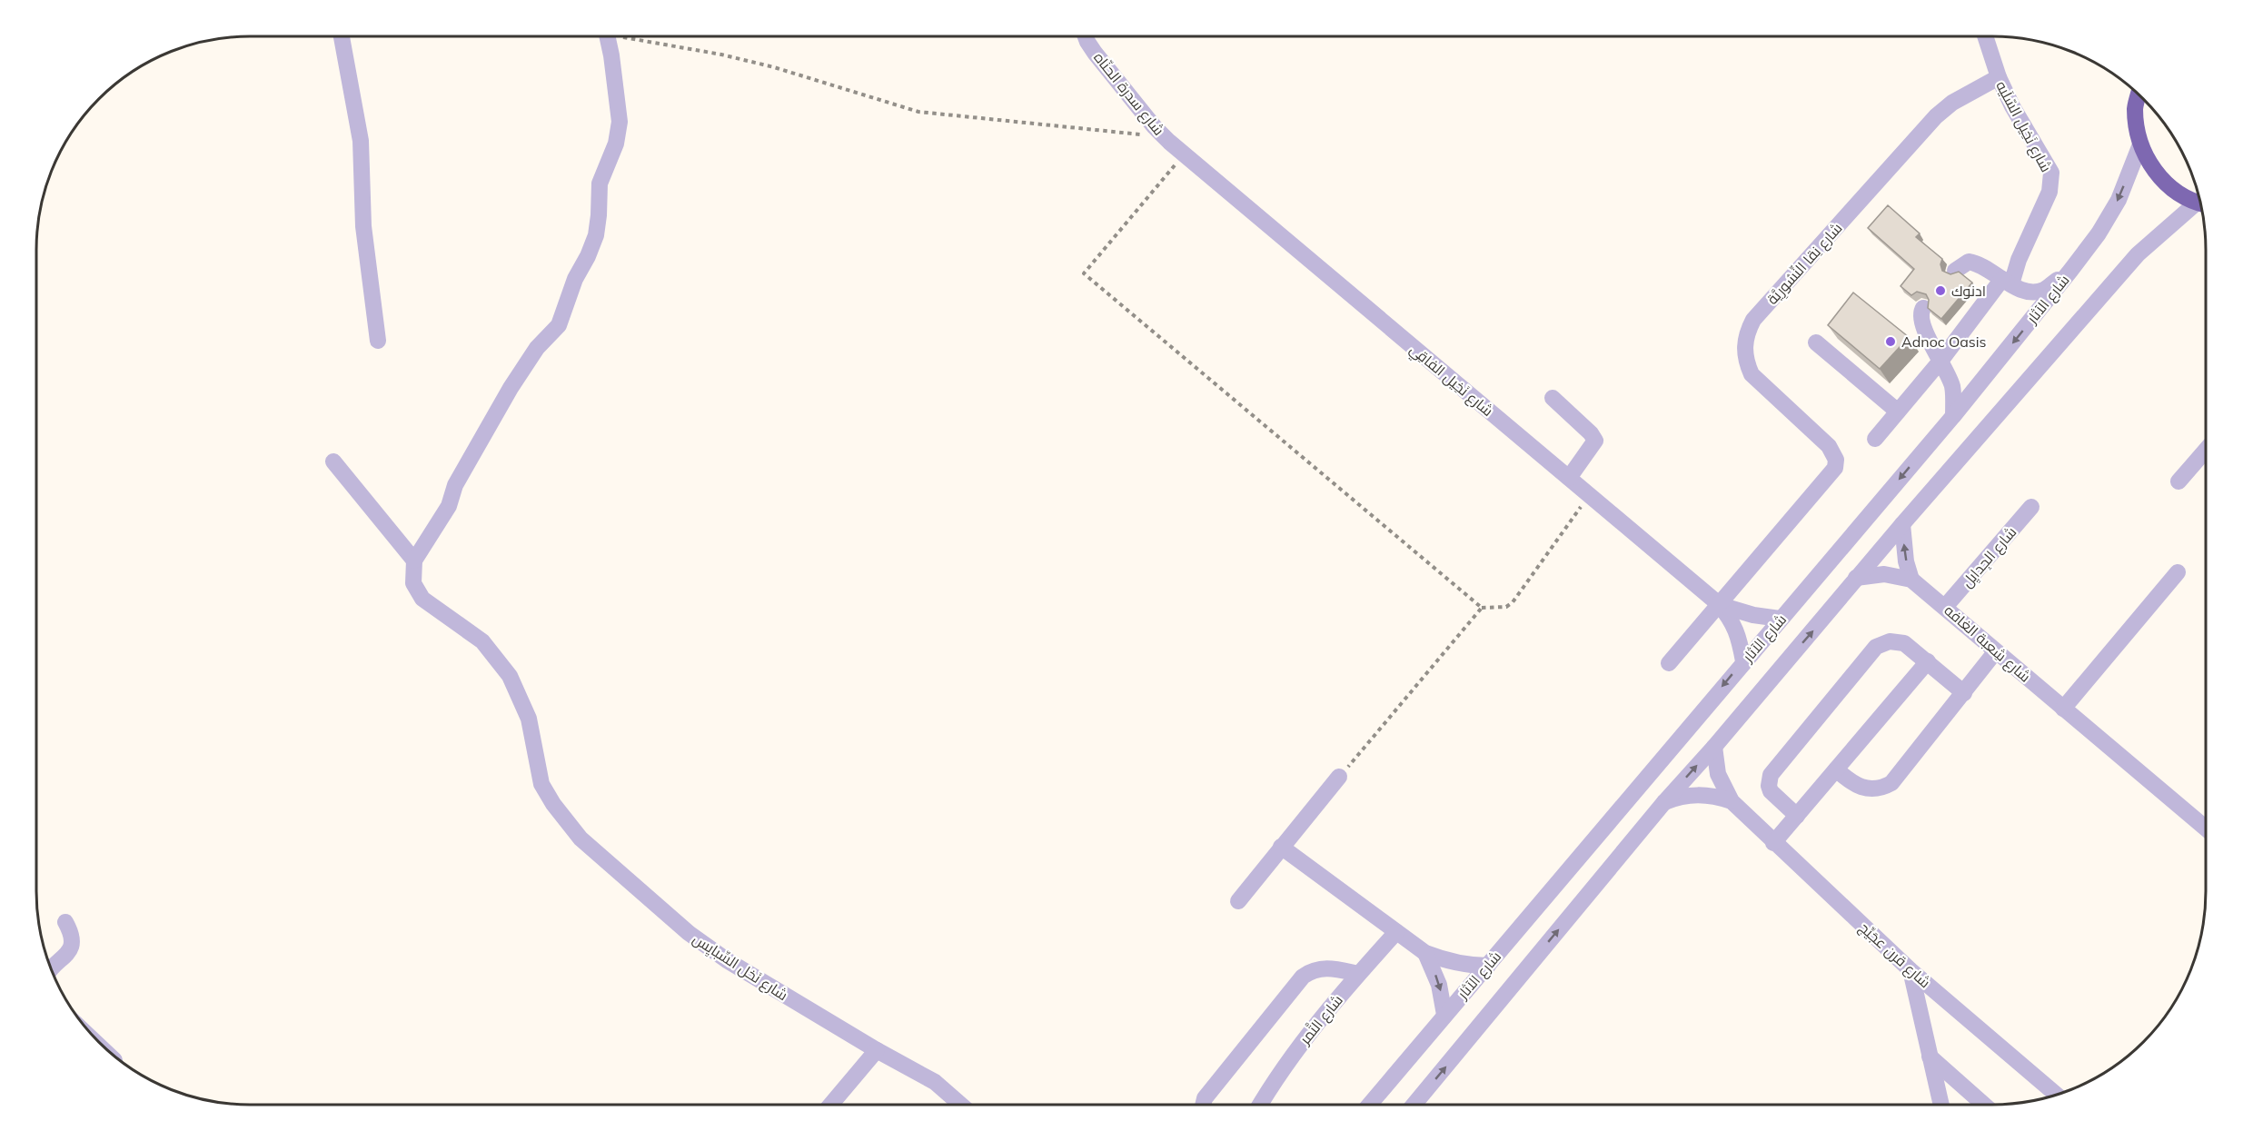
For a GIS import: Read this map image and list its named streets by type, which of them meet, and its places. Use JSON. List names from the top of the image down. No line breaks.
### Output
{"streets":{"street":["شارع سدرة الحنّاه","شارع نَخِيل السّلَيه","شارع نِقا النِّسُورِيَّة","شارع الآثار","شارع نَخِيل الفاقِي","شارع الجِدايِل","شارع شِعبة الغافه","شارع قرن عجَيِّج","شارع نَخل السِّبايِس","شارع التَّمر"]},"crossings":[["شارع سدرة الحنّاه","شارع نَخِيل الفاقِي"],["شارع نَخِيل السّلَيه","شارع نِقا النِّسُورِيَّة"],["شارع نِقا النِّسُورِيَّة","شارع نَخِيل الفاقِي"],["شارع الآثار","شارع نَخِيل الفاقِي"],["شارع الجِدايِل","شارع شِعبة الغافه"]],"places":["ادنوك","Adnoc Oasis"]}
